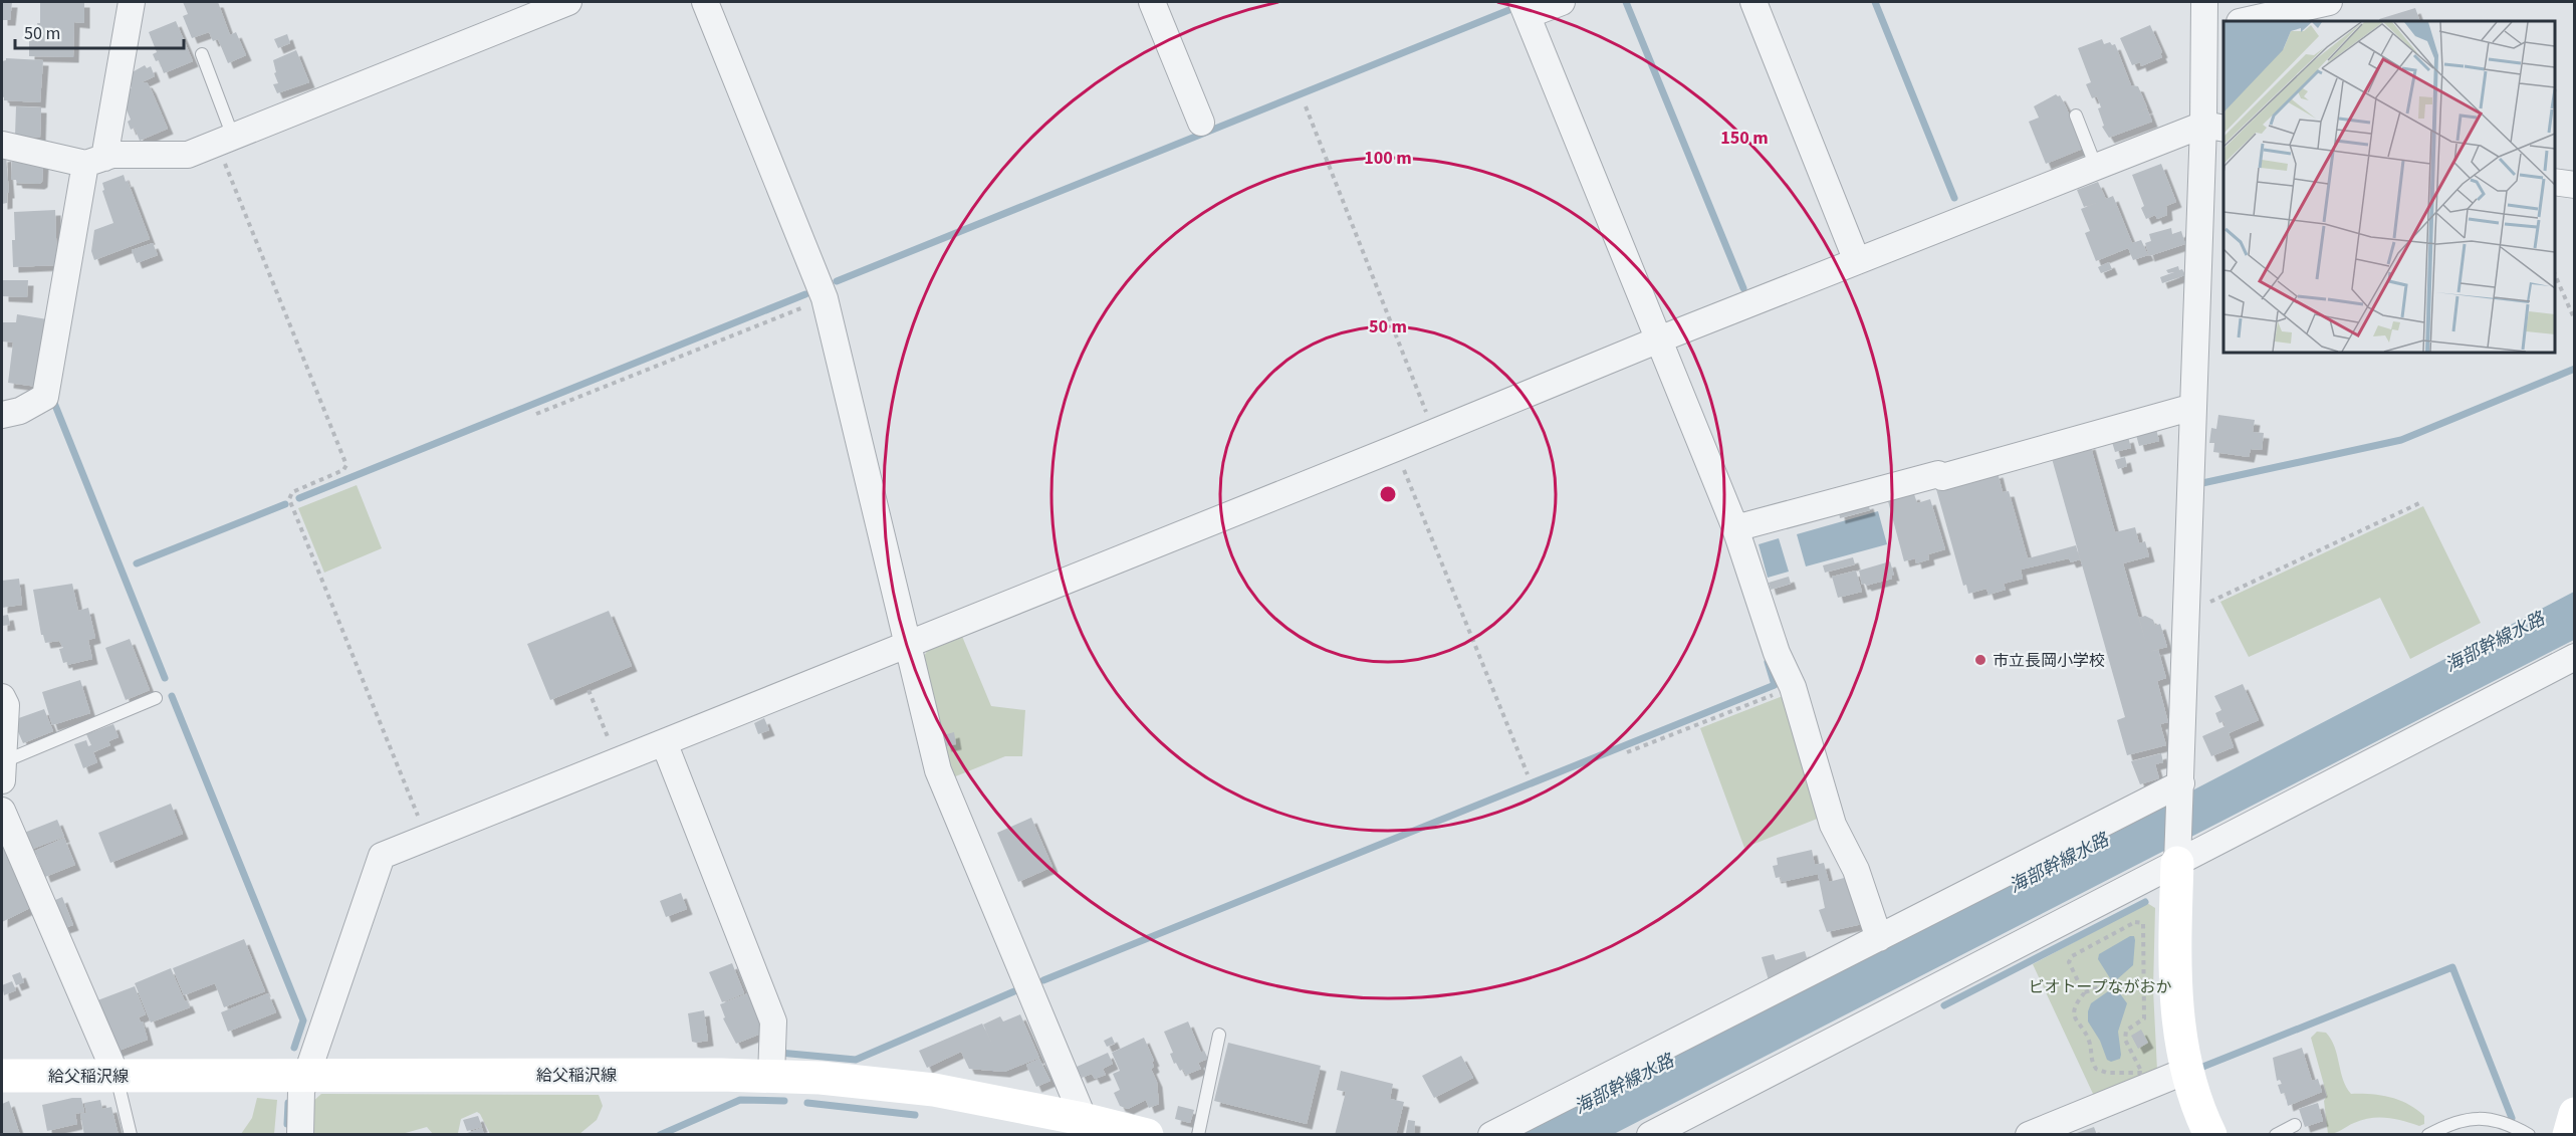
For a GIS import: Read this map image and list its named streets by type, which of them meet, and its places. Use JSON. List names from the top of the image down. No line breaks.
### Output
{"streets":{"main road":["給父稲沢線"]},"water":["海部幹線水路"],"parks":["ビオトープながおか"],"places":["市立長岡小学校"],"scale_bar":"50 m","rings":["150 m","100 m","50 m"]}
